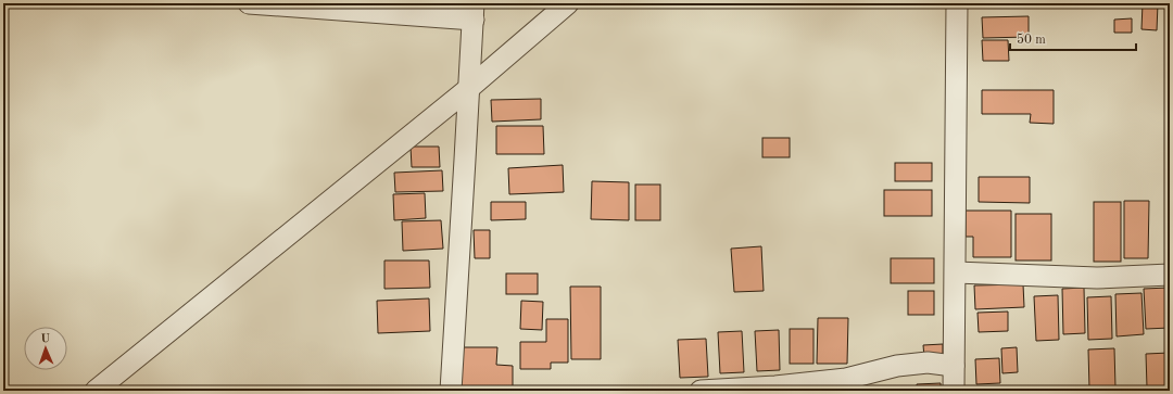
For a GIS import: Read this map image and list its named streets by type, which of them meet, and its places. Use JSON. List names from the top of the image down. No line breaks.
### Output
{"scale_bar":"50 m","north":"top"}
